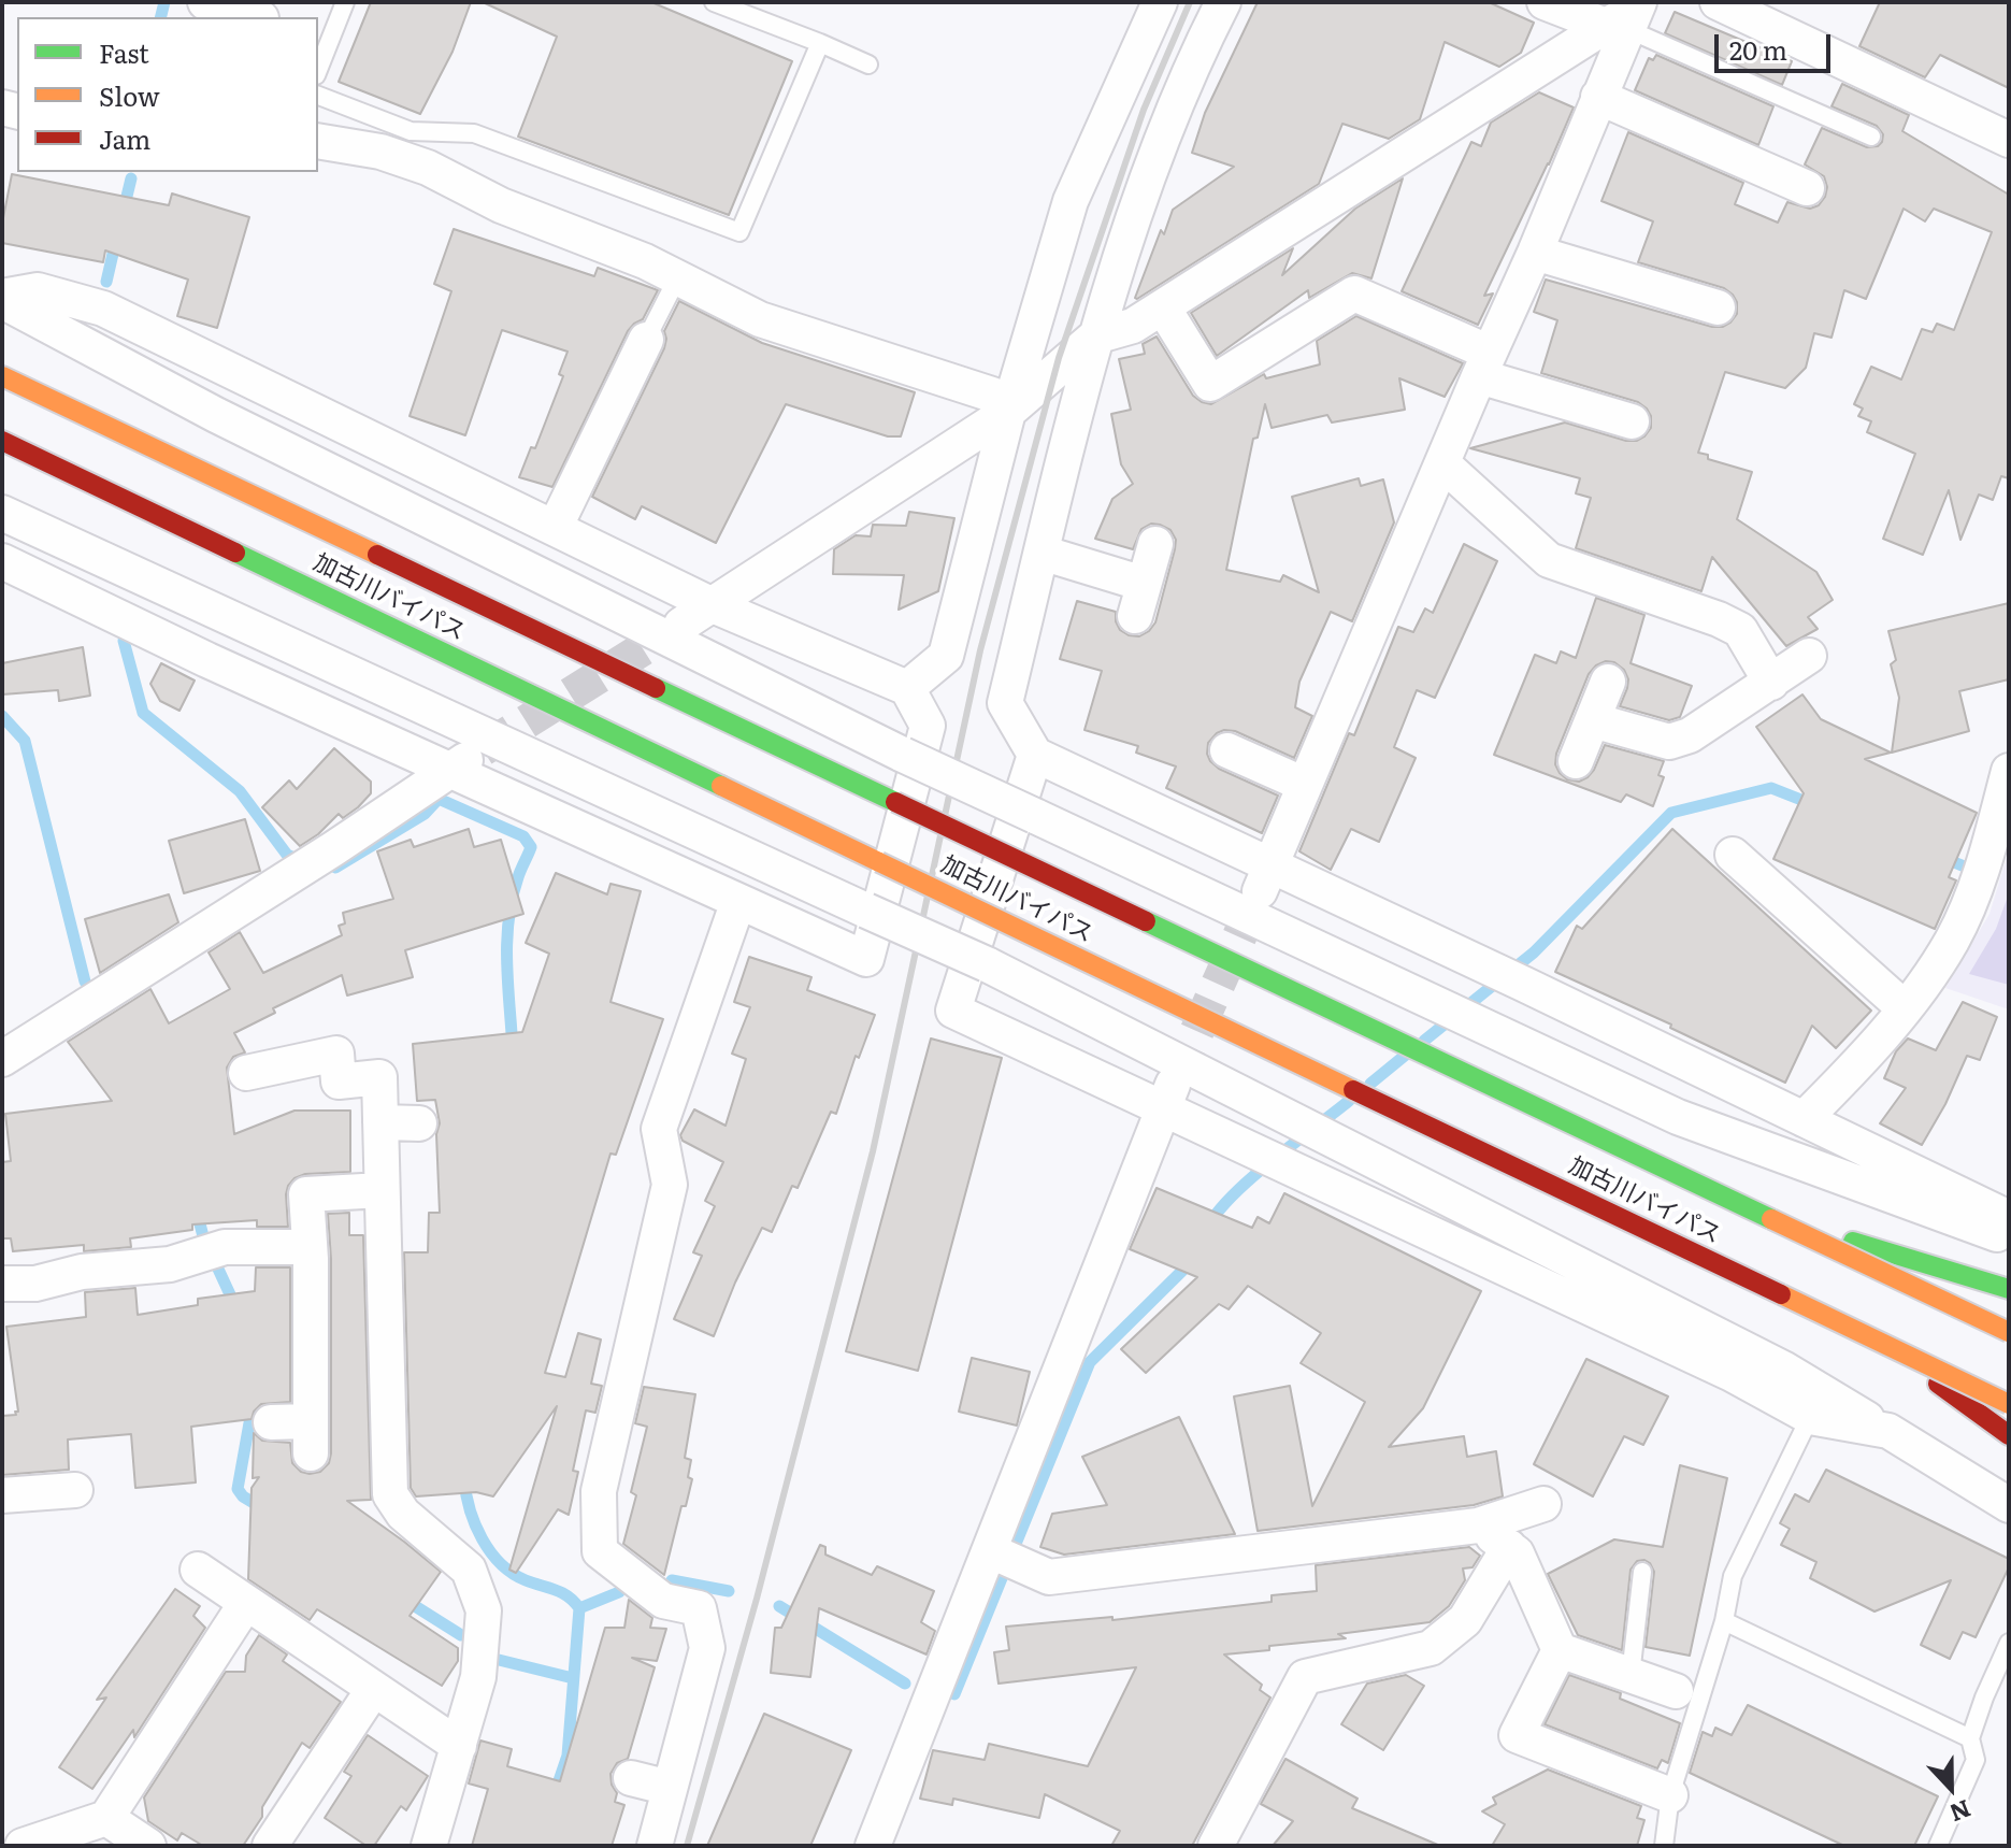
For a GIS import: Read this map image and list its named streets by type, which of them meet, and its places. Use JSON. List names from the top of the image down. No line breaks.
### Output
{"streets":{"highway":["加古川バイパス"]},"legend":["Fast","Slow","Jam"],"scale_bar":"20 m","north":"bottom"}
